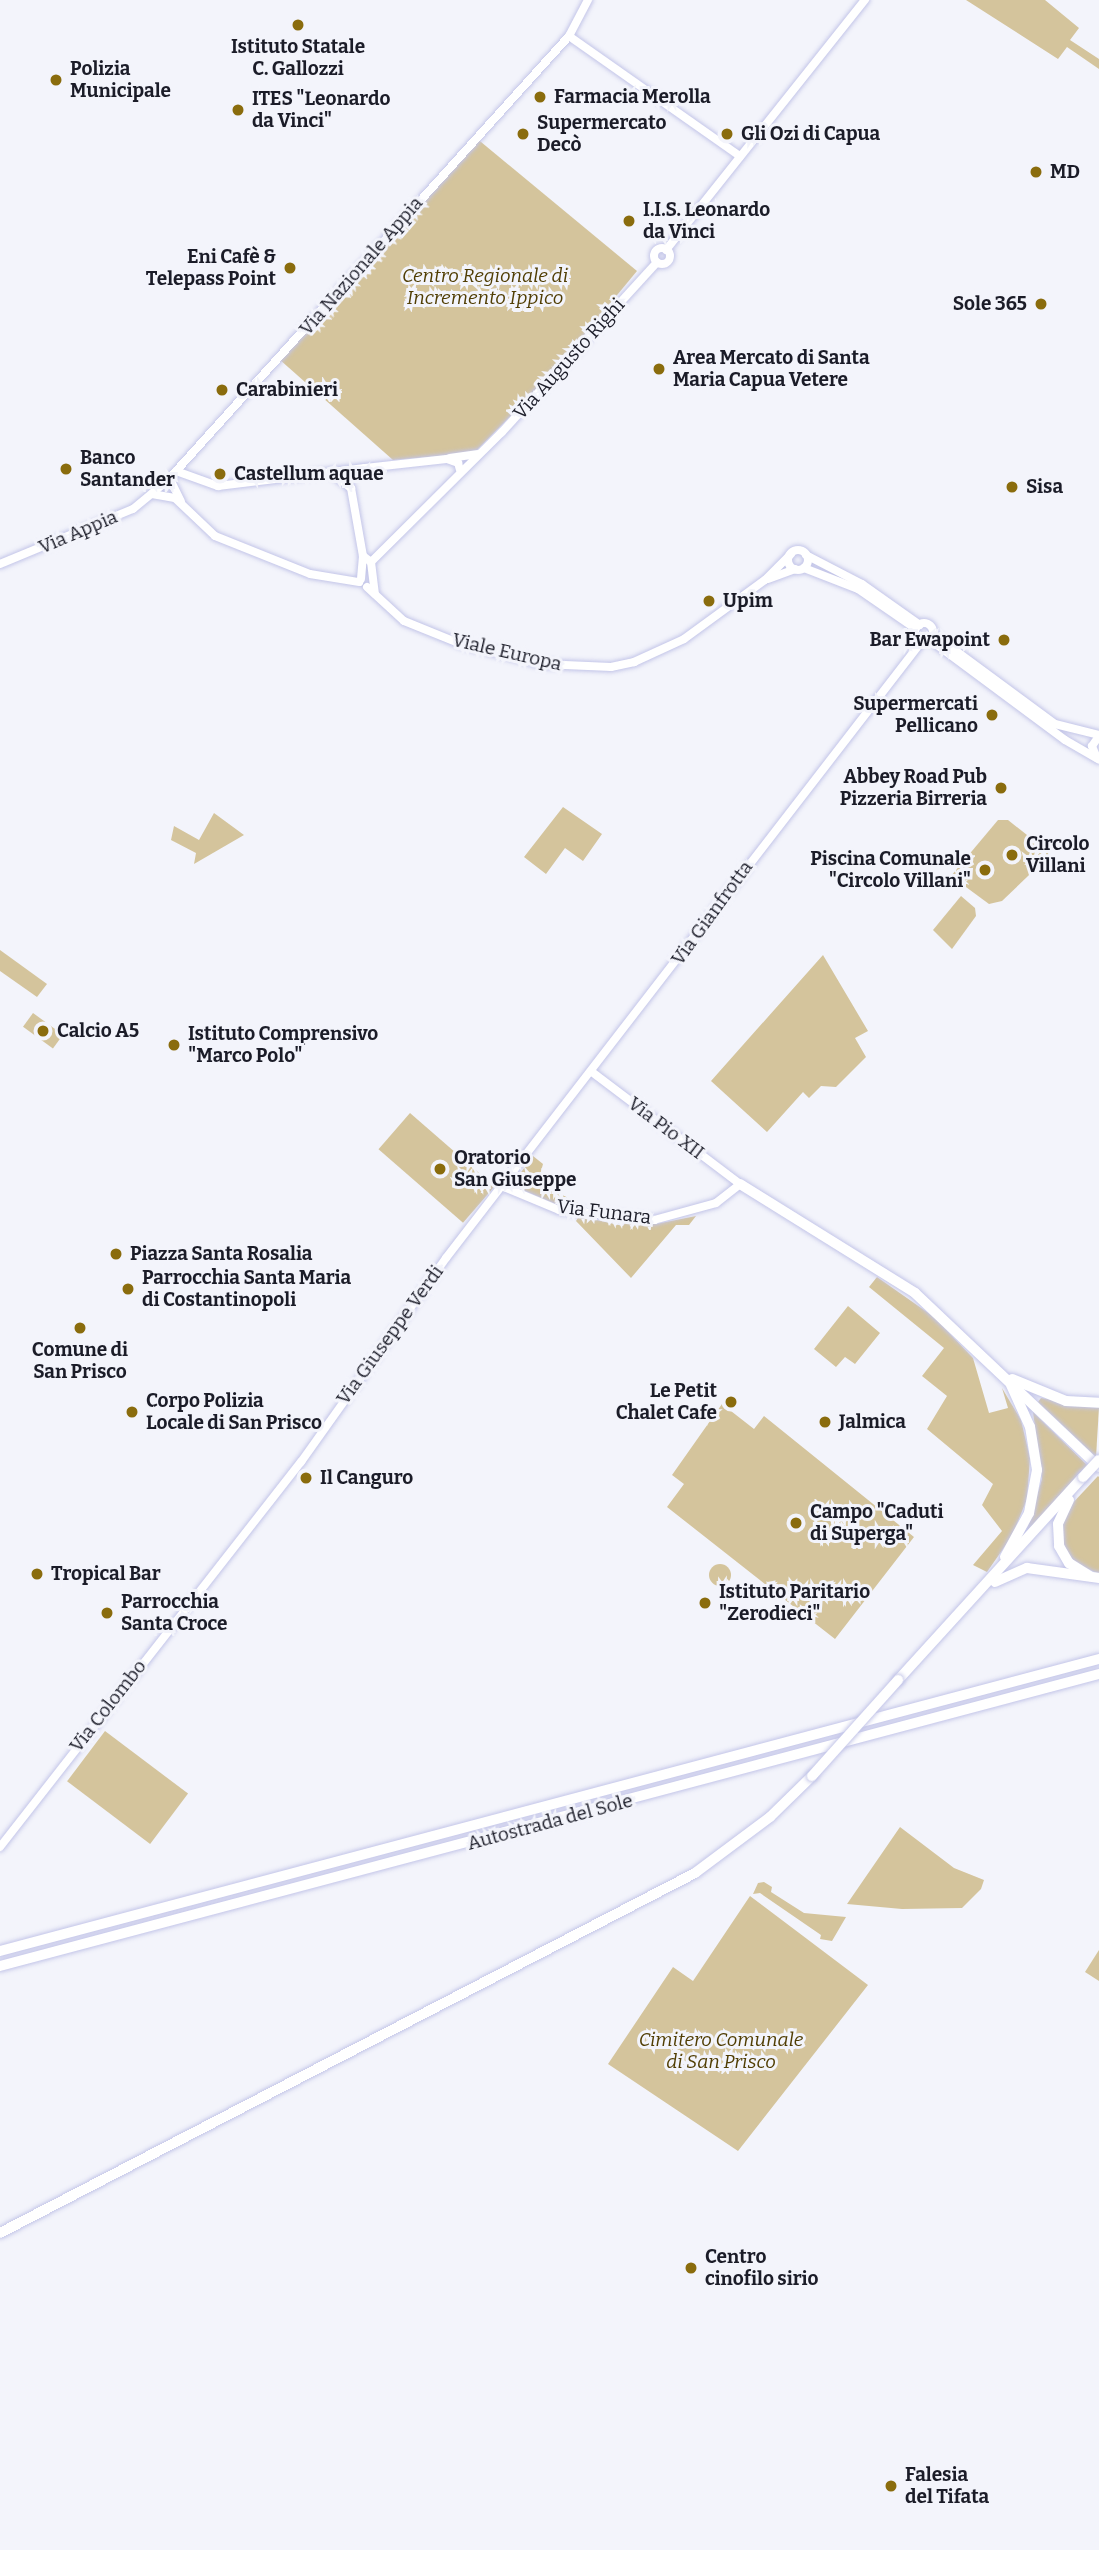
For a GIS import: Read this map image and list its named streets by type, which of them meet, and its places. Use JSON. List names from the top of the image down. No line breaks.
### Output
{"streets":{"highway":["Autostrada del Sole"],"street":["Via Nazionale Appia","Via Augusto Righi","Via Appia","Viale Europa","Via Gianfrotta","Via Pio XII","Via Funara","Via Giuseppe Verdi","Via Colombo"]},"crossings":[["Via Nazionale Appia","Via Appia"],["Via Gianfrotta","Via Pio XII"],["Via Gianfrotta","Via Funara"],["Via Gianfrotta","Via Giuseppe Verdi"],["Via Pio XII","Via Funara"],["Via Funara","Via Giuseppe Verdi"],["Via Giuseppe Verdi","Via Colombo"]],"parks":["Centro Regionale di Incremento Ippico","Cimitero Comunale di San Prisco"],"places":["Istituto Statale C. Gallozzi","Polizia Municipale","Farmacia Merolla","ITES \"Leonardo da Vinci\"","Supermercato Decò","Gli Ozi di Capua","MD","I.I.S. Leonardo da Vinci","Eni Cafè & Telepass Point","Sole 365","Area Mercato di Santa Maria Capua Vetere","Carabinieri","Banco Santander","Castellum aquae","Sisa","Upim","Bar Ewapoint","Supermercati Pellicano","Abbey Road Pub Pizzeria Birreria","Circolo Villani","Piscina Comunale \"Circolo Villani\"","Calcio A5","Istituto Comprensivo \"Marco Polo\"","Oratorio San Giuseppe","Piazza Santa Rosalia","Parrocchia Santa Maria di Costantinopoli","Comune di San Prisco","Le Petit Chalet Cafe","Corpo Polizia Locale di San Prisco","Jalmica","Il Canguro","Campo \"Caduti di Superga\"","Tropical Bar","Istituto Paritario \"Zerodieci\"","Parrocchia Santa Croce","Centro cinofilo sirio","Falesia del Tifata"]}
